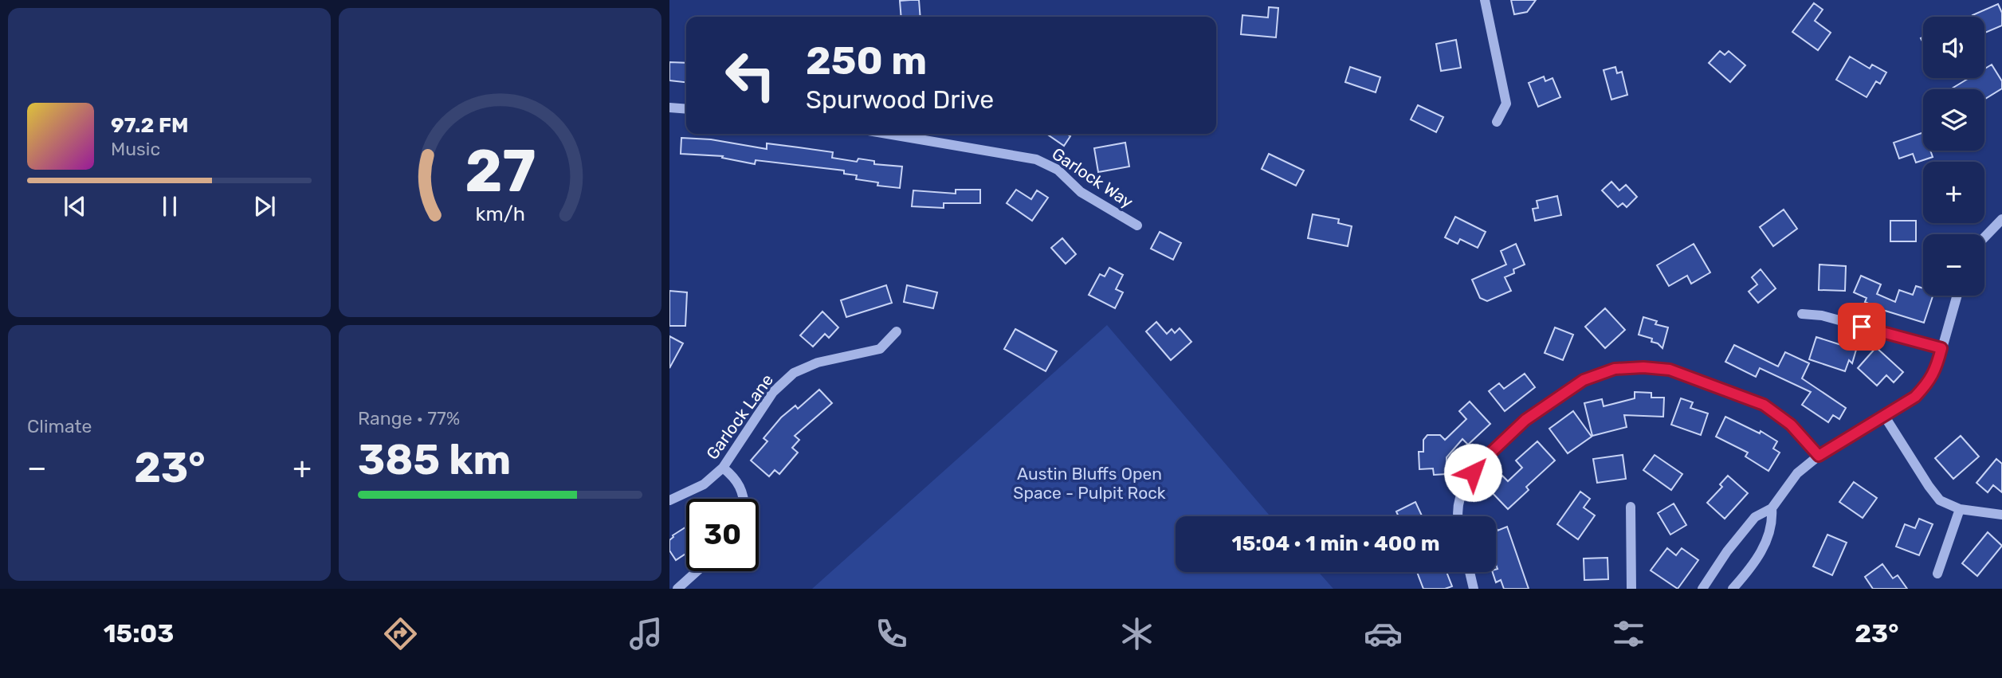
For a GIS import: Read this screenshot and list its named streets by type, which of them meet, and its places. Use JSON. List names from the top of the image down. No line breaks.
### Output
{"streets":{"street":["Garlock Way","Garlock Lane"]},"parks":["Austin Bluffs Open Space - Pulpit Rock"],"page":{"map_buttons":["+","−"],"turn":["250 m","Spurwood Drive"],"song":["97.2 FM","Music"],"tile":["Climate",["Range · 77%","385 km"]],"heat":["−","23°","+"],"limit":"30","trip":"15:04 · 1 min · 400 m","tabs":["15:03","23°"],"gauge":["27","km/h"]}}
